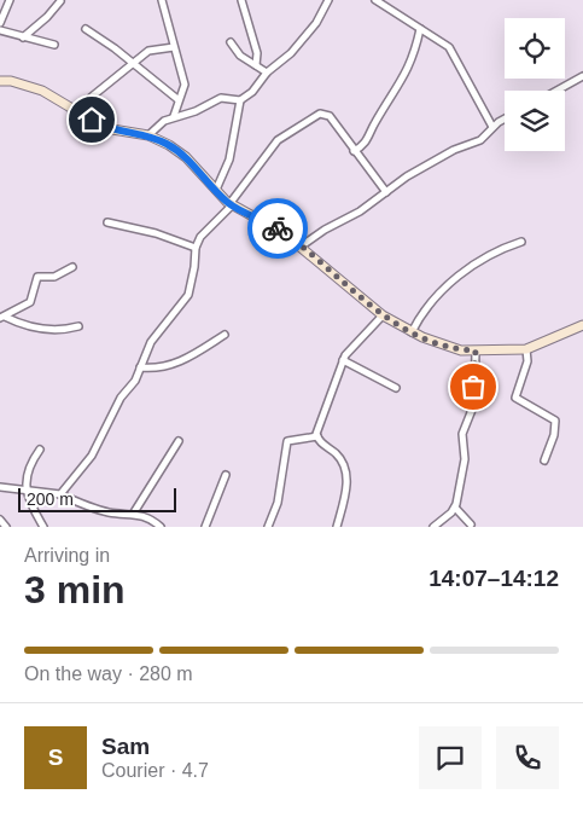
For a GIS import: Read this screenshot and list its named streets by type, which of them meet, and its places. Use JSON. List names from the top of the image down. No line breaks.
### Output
{"scale_bar":"200 m","page":{"scale":"200 m","heading":["3 min","Arriving in","14:07–14:12"],"panel":["Sam","Courier · 4.7"],"bar":"On the way · 280 m","round":"S"}}
